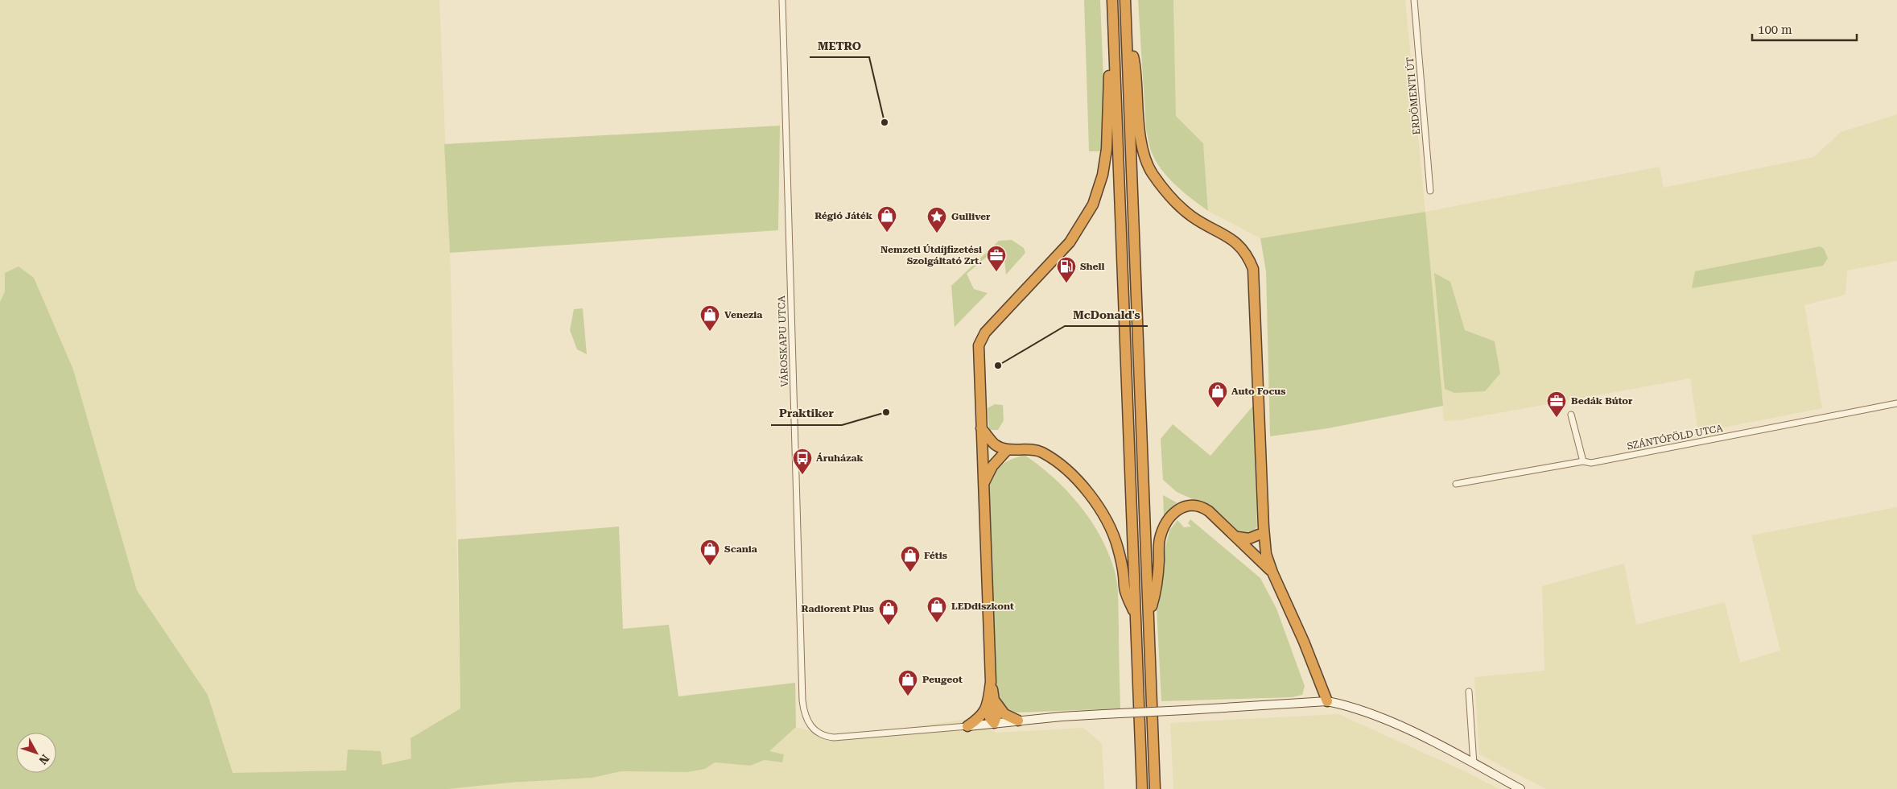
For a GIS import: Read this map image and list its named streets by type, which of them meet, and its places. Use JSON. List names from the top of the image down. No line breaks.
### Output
{"streets":{"street":["ERDŐMENTI ÚT","VÁROSKAPU UTCA","SZÁNTÓFÖLD UTCA"]},"places":{"other":["METRO","McDonald's","Praktiker"],"shop":["Régió Játék","Venezia","Auto Focus","Scania","Fétis","LEDdiszkont","Radiorent Plus","Peugeot"],"place":["Gulliver"],"office":["Nemzeti Útdíjfizetési Szolgáltató Zrt.","Bedák Bútor"],"fuel station":["Shell"],"bus stop":["Áruházak"]},"scale_bar":"100 m","north":"bottom right"}
